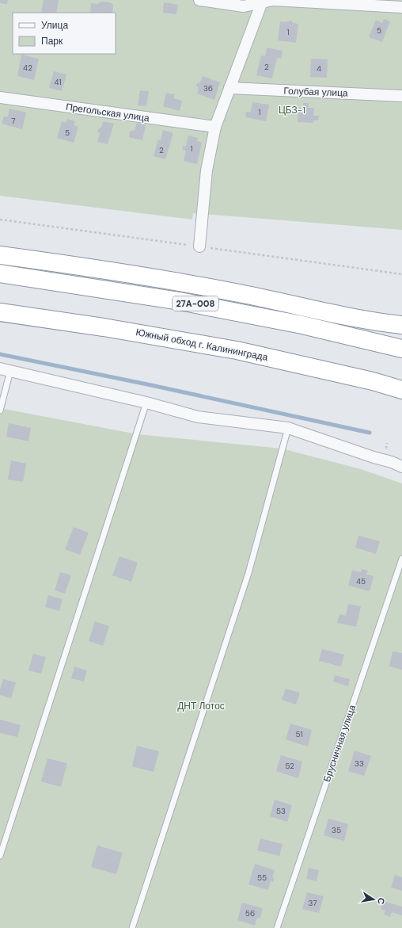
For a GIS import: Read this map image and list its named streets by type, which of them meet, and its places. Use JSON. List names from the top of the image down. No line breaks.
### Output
{"streets":{"highway":["27А-008","Южный обход г. Калининграда"],"street":["Голубая улица","Прегольская улица"],"lane":["Брусничная улица"]},"parks":["ЦБЗ-1","ДНТ Лотос"],"house_numbers":["5","1","2","42","4","41","36","1","7","5","1","2","45","51","33","52","53","35","55","37","56"],"legend":["Улица","Парк"],"north":"right"}
